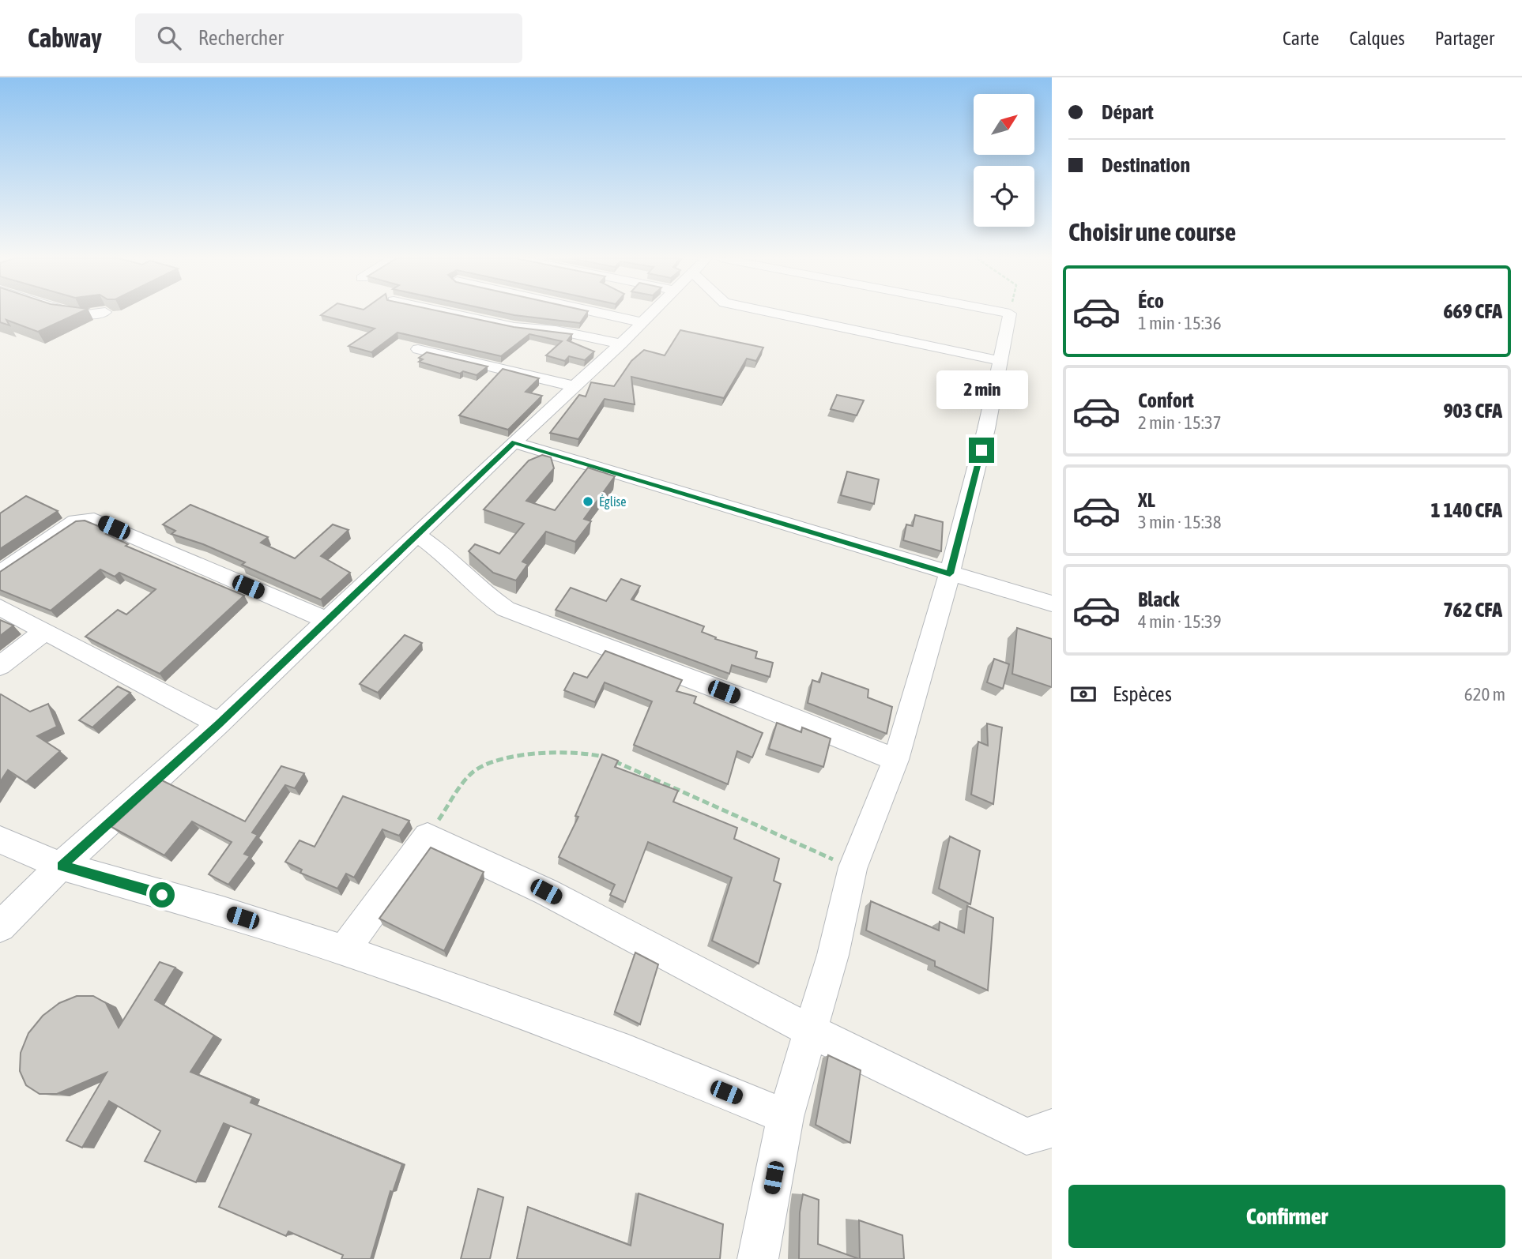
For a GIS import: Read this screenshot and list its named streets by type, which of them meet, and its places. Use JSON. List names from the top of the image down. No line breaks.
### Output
{"places":["Église"],"north":"top right","page":{"header":"Cabway","search":"Rechercher","nav":["Carte","Calques","Partager"],"banner":["Départ","Destination"],"heading":"Choisir une course","list":[{"name":"Éco","note":"1 min · 15:36","value":"669 CFA"},{"name":"Confort","note":"2 min · 15:37","value":"903 CFA"},{"name":"XL","note":"3 min · 15:38","value":"1 140 CFA"},{"name":"Black","note":"4 min · 15:39","value":"762 CFA"}],"bubble":"2 min","pay":["Espèces","620 m"],"buttons":"Confirmer"}}
